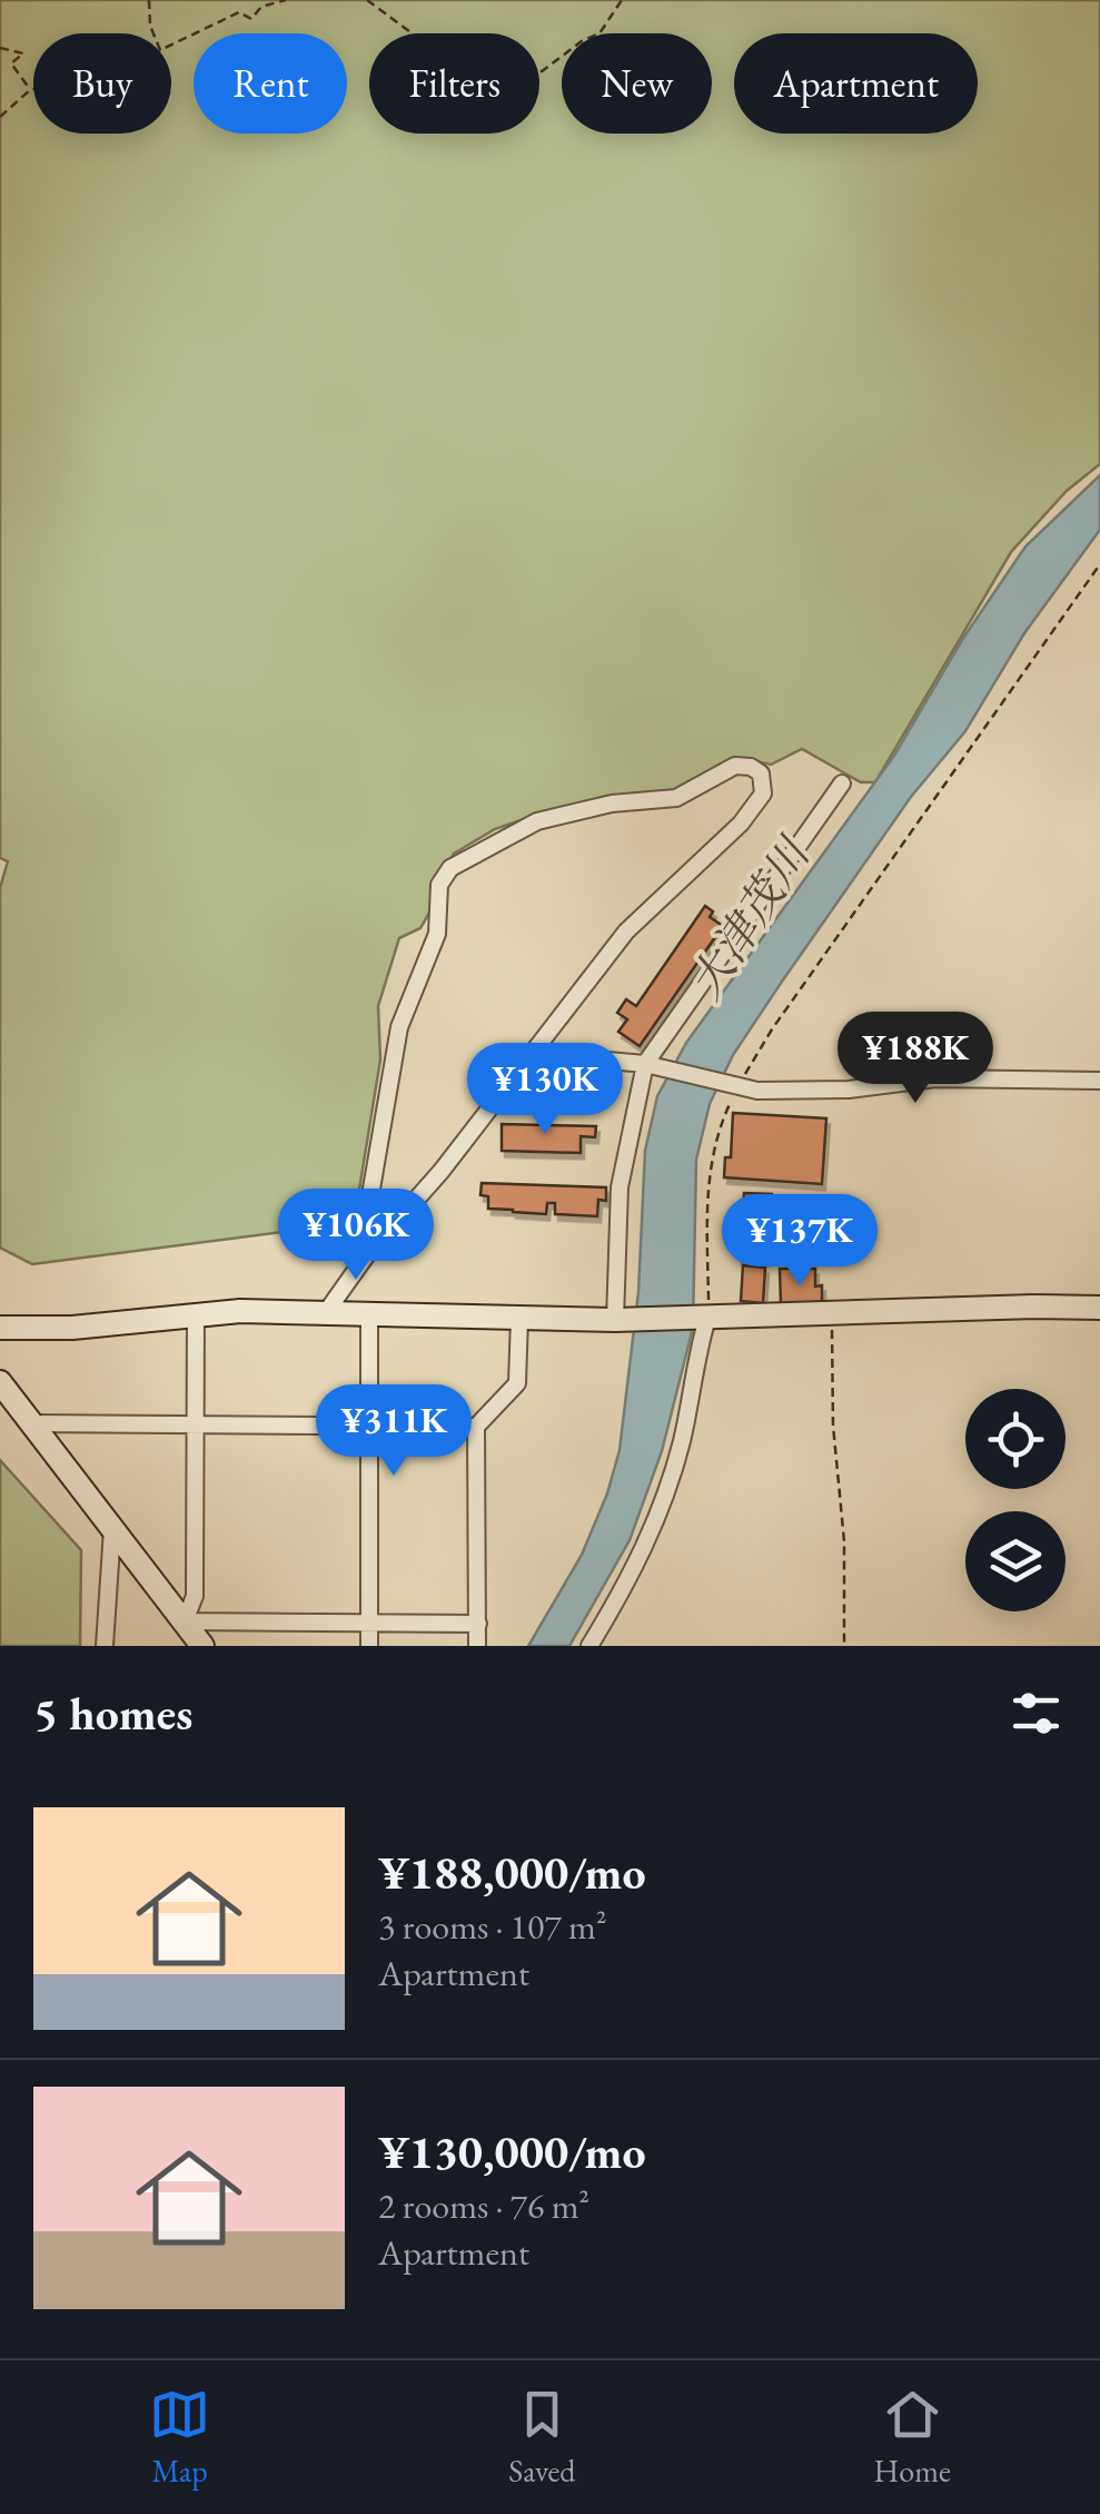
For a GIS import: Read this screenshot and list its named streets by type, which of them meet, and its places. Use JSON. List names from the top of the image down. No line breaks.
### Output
{"water":["大津茂川"],"page":{"chip":["Buy","Rent","Filters","New","Apartment"],"price":["¥188K","¥130K","¥106K","¥137K","¥311K"],"heading":"5 homes","list":[{"name":"¥188,000/mo","note":"3 rooms · 107 m² · Apartment"},{"name":"¥130,000/mo","note":"2 rooms · 76 m² · Apartment"}],"tabs":["Map","Saved","Home"]}}
